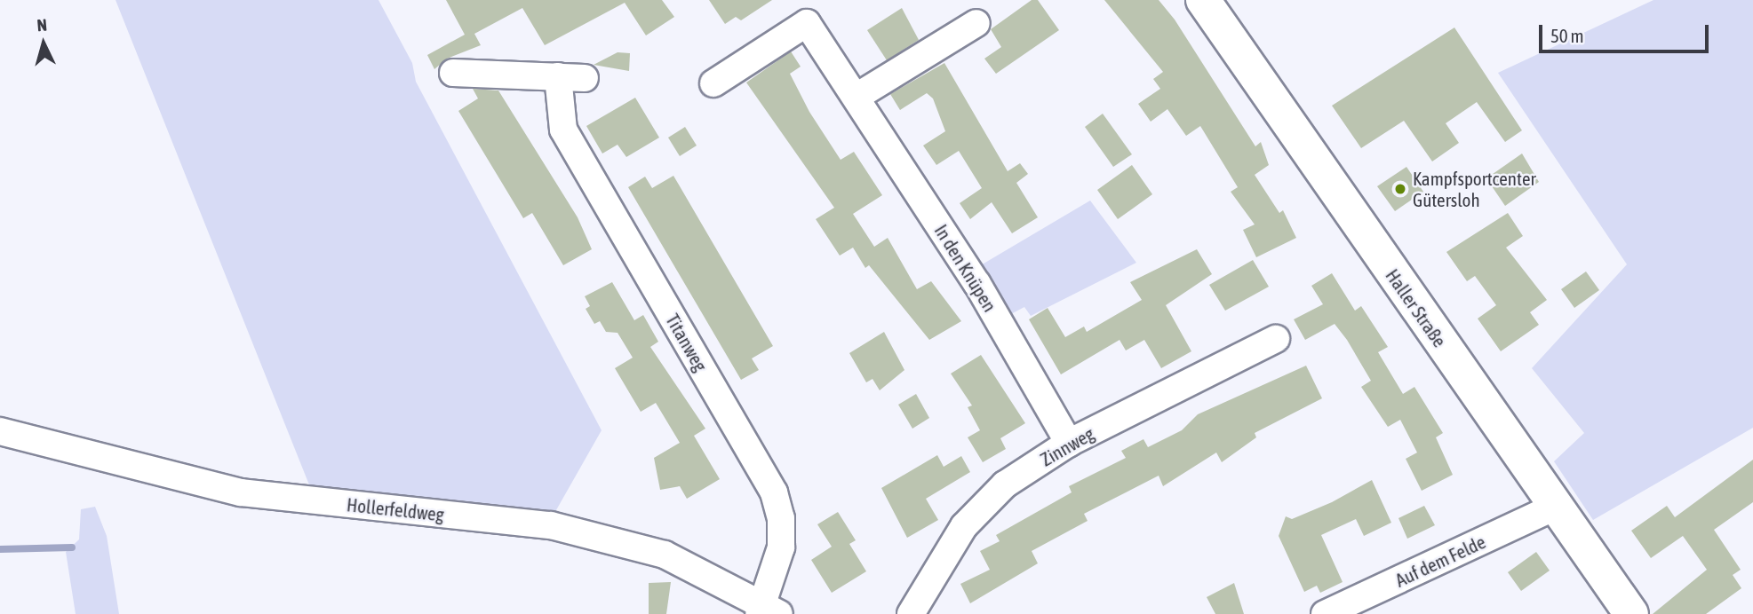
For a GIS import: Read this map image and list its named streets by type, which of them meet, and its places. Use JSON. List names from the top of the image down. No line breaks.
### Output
{"streets":{"street":["In den Knüpen","Haller Straße","Titanweg","Zinnweg","Hollerfeldweg","Auf dem Felde"]},"crossings":[["In den Knüpen","Zinnweg"],["Haller Straße","Auf dem Felde"],["Titanweg","Hollerfeldweg"]],"places":["Kampfsportcenter Gütersloh"],"scale_bar":"50 m","north":"top"}
